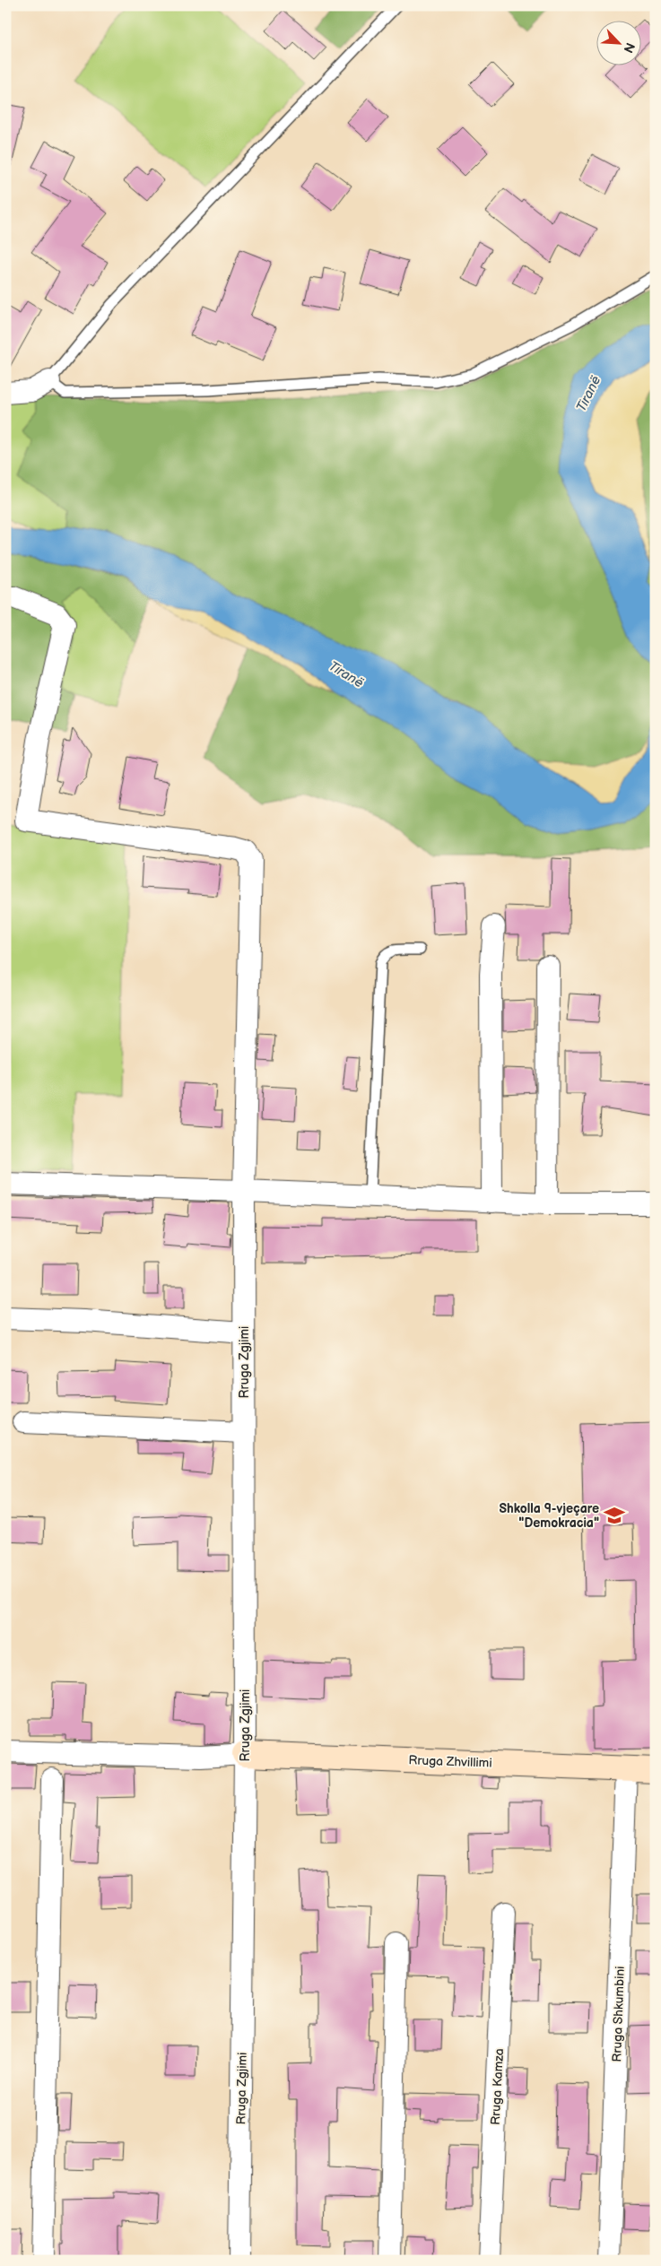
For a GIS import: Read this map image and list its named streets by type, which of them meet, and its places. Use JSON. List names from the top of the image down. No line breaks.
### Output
{"streets":{"street":["Rruga Zgjimi","Rruga Zhvillimi","Rruga Shkumbini","Rruga Kamza"]},"crossings":[["Rruga Zgjimi","Rruga Zhvillimi"],["Rruga Zhvillimi","Rruga Shkumbini"]],"water":["Tiranë"],"places":{"school or university":["Shkolla 9-vjeçare \"Demokracia\""]},"north":"bottom right"}
